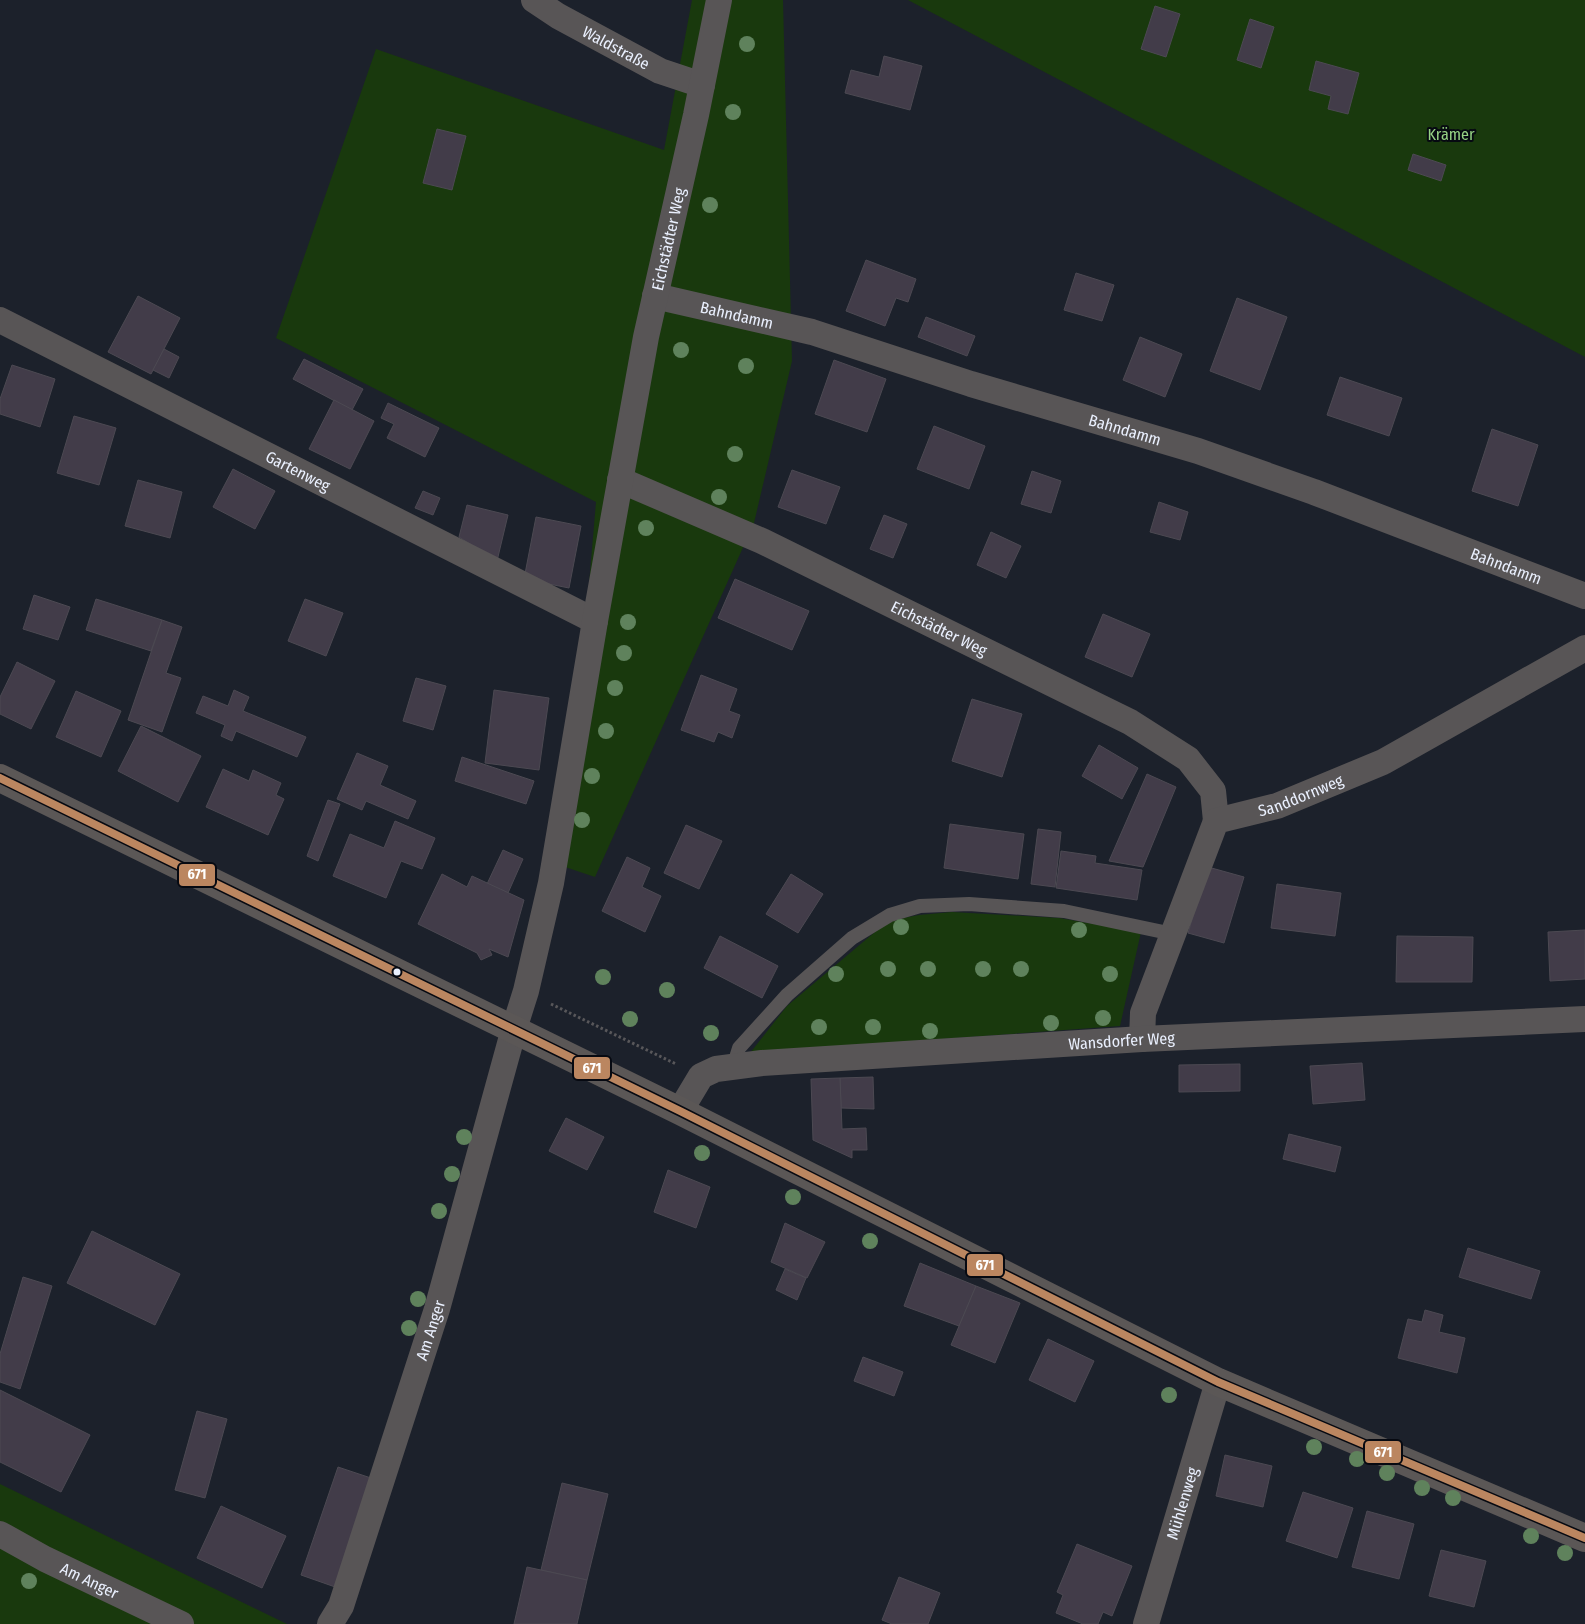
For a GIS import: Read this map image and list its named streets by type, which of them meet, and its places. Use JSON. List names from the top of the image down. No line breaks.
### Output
{"streets":{"street":["Waldstraße","Eichstädter Weg","Bahndamm","Gartenweg","Sanddornweg","Wansdorfer Weg","Am Anger","Mühlenweg"]},"crossings":[["Waldstraße","Eichstädter Weg"],["Eichstädter Weg","Bahndamm"],["Eichstädter Weg","Gartenweg"],["Eichstädter Weg","Sanddornweg"],["Eichstädter Weg","Am Anger"]],"parks":["Krämer"],"lines":["transit line 671"]}
